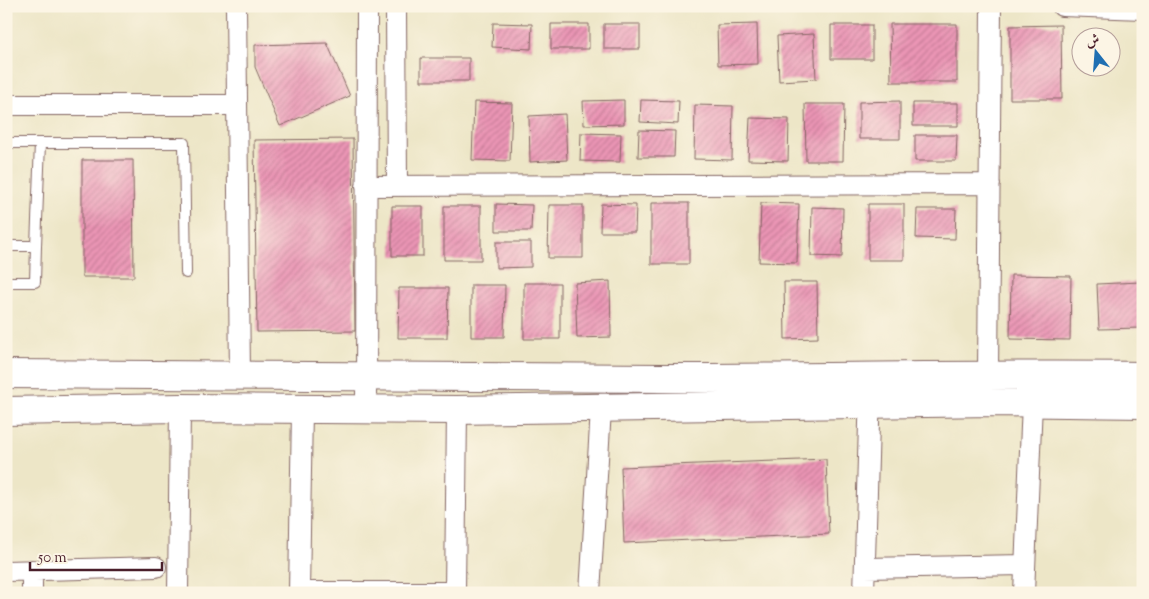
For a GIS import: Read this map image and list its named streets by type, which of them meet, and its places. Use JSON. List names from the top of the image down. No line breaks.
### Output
{"scale_bar":"50 m","north":"top"}
